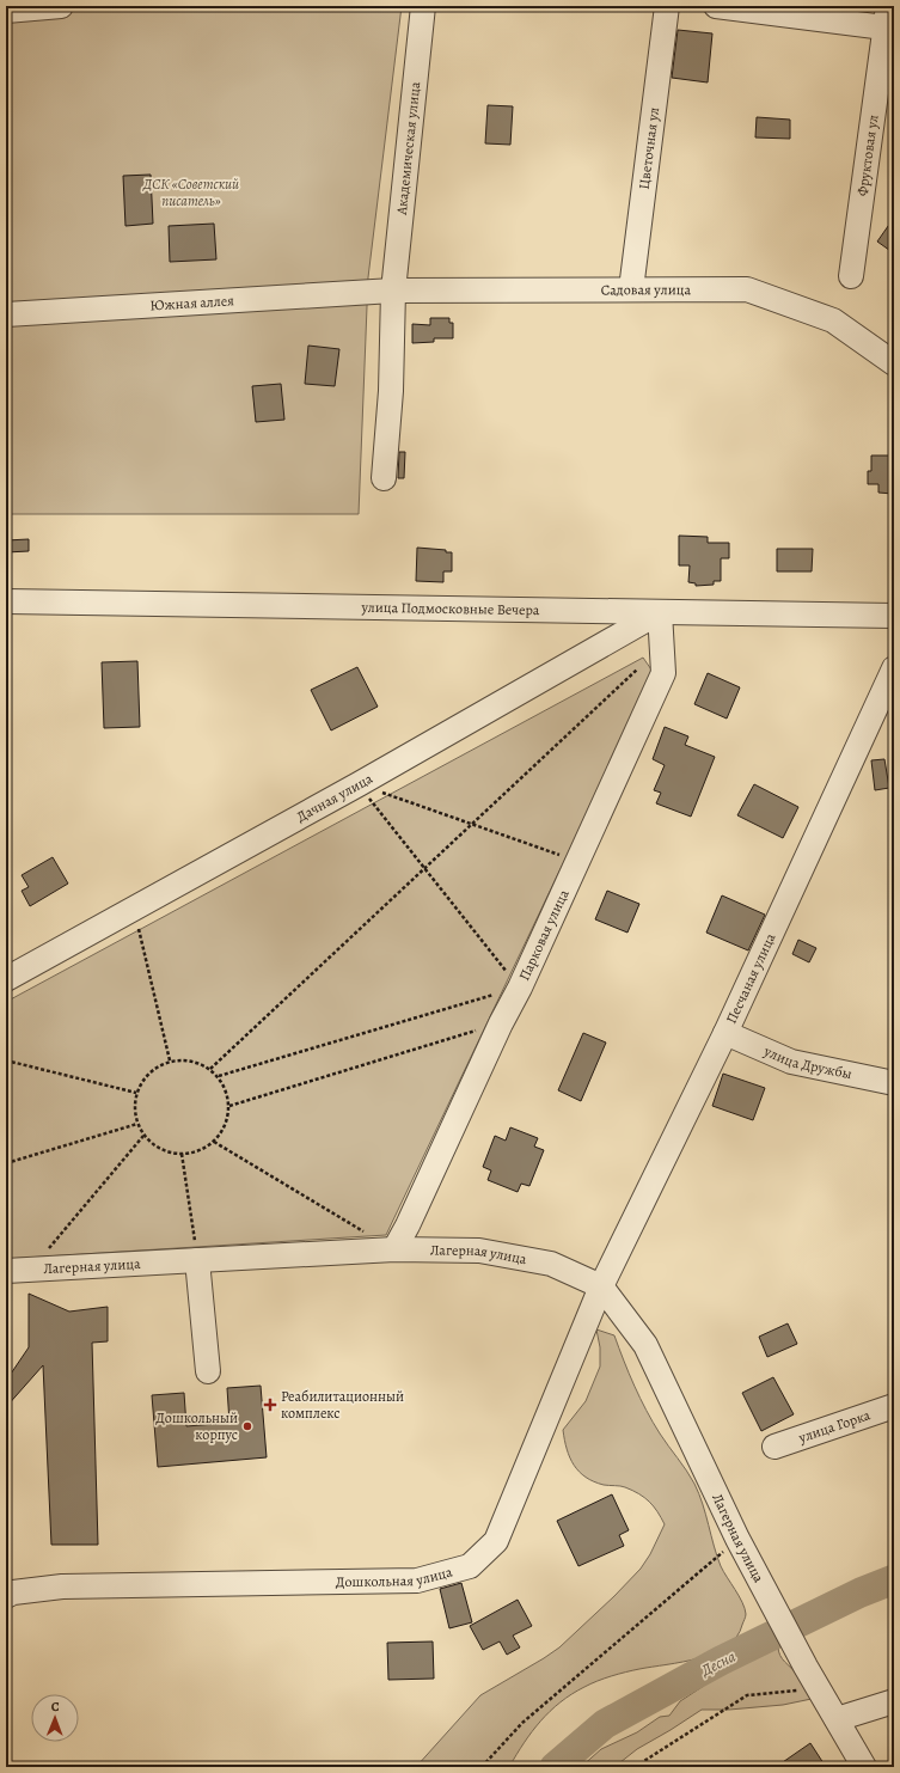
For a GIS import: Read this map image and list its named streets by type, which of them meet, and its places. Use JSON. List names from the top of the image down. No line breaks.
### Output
{"streets":{"street":["Академическая улица","Цветочная ул","Фруктовая ул","Садовая улица","Южная аллея","улица Подмосковные Вечера","Дачная улица","Парковая улица","Песчаная улица","улица Дружбы","Лагерная улица","улица Горка","Дошкольная улица"]},"crossings":[["Академическая улица","Садовая улица"],["Академическая улица","Южная аллея"],["Цветочная ул","Садовая улица"],["Садовая улица","Южная аллея"],["улица Подмосковные Вечера","Дачная улица"],["улица Подмосковные Вечера","Парковая улица"],["Дачная улица","Парковая улица"],["Парковая улица","Лагерная улица"],["Песчаная улица","улица Дружбы"],["Песчаная улица","Лагерная улица"],["Песчаная улица","Дошкольная улица"],["Лагерная улица","Дошкольная улица"]],"water":["Десна"],"parks":["ДСК «Советский писатель»"],"places":{"health":["Реабилитационный комплекс"],"other":["Дошкольный корпус"]},"north":"top"}
